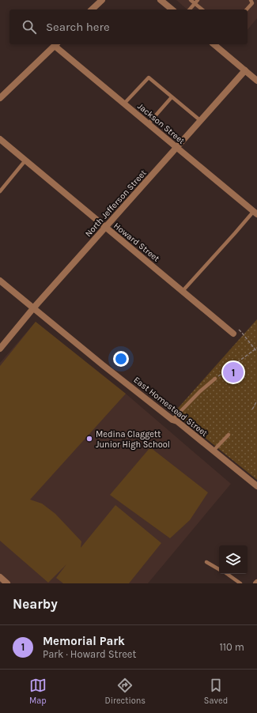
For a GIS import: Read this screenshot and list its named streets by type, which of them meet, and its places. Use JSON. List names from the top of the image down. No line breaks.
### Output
{"streets":{"street":["Jackson Street","North Jefferson Street","Howard Street","East Homestead Street"]},"crossings":[["Jackson Street","North Jefferson Street"],["North Jefferson Street","Howard Street"],["North Jefferson Street","East Homestead Street"]],"places":["Medina Claggett Junior High School"],"page":{"search":"Search here","pins":"1","heading":"Nearby","list":[{"mark":"1","name":"Memorial Park","note":"Park · Howard Street","value":"110 m"}],"nav":["Map","Directions","Saved"]}}
